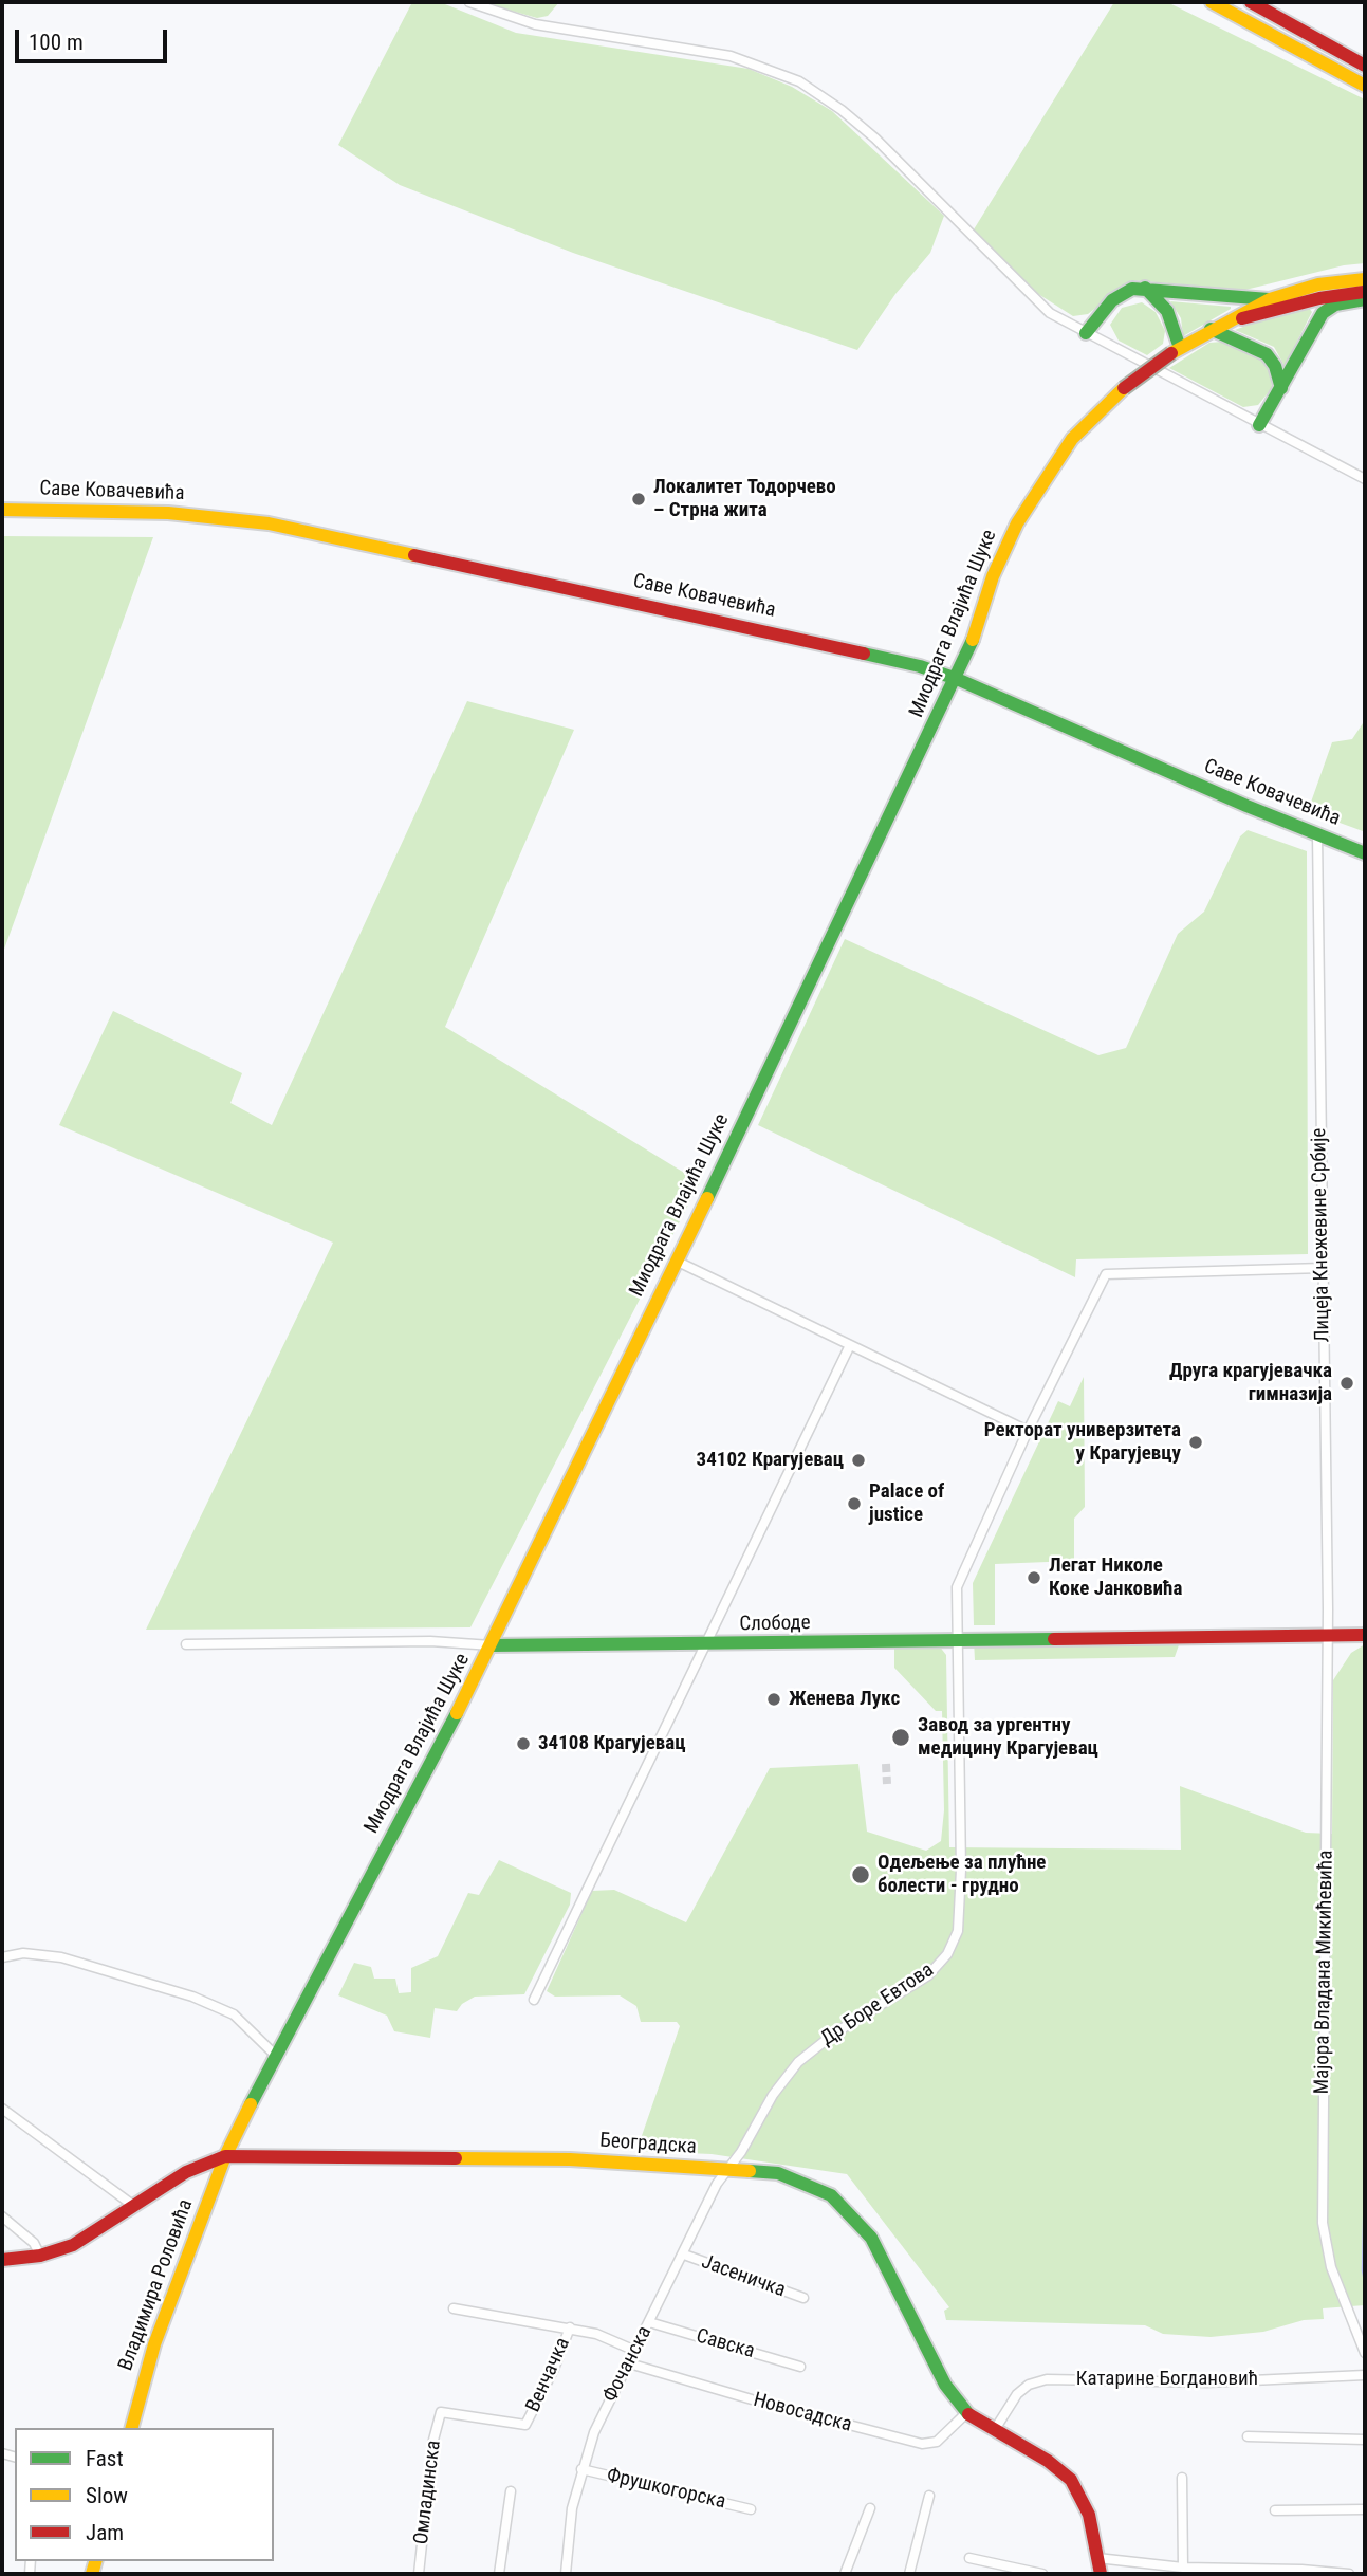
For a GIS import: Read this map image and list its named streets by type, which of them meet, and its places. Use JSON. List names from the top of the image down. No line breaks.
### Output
{"streets":{"street":["Саве Ковачевића","Миодрага Влајића Шуке","Лицеја Кнежевине Србије","Слободе","Мајора Владана Микићевића","Др Боре Евтова","Београдска","Јасеничка","Владимира Роловића","Савска","Фочанска","Венчачка","Катарине Богдановић","Новосадска","Фрушкогорска","Омладинска"]},"crossings":[["Саве Ковачевића","Миодрага Влајића Шуке"],["Саве Ковачевића","Лицеја Кнежевине Србије"],["Миодрага Влајића Шуке","Слободе"],["Миодрага Влајића Шуке","Београдска"],["Миодрага Влајића Шуке","Владимира Роловића"],["Лицеја Кнежевине Србије","Слободе"],["Лицеја Кнежевине Србије","Мајора Владана Микићевића"],["Лицеја Кнежевине Србије","Др Боре Евтова"],["Слободе","Мајора Владана Микићевића"],["Слободе","Др Боре Евтова"],["Др Боре Евтова","Београдска"],["Др Боре Евтова","Фочанска"],["Београдска","Владимира Роловића"],["Београдска","Фочанска"],["Београдска","Катарине Богдановић"],["Београдска","Новосадска"],["Јасеничка","Фочанска"],["Савска","Фочанска"],["Фочанска","Новосадска"],["Фочанска","Фрушкогорска"],["Венчачка","Омладинска"]],"places":["Локалитет Тодорчево – Стрна жита","Друга крагујевачка гимназија","Ректорат универзитета у Крагујевцу","34102 Крагујевац","Palace of justice","Легат Николе Коке Јанковића","Женева Лукс","Завод за ургентну медицину Крагујевац","34108 Крагујевац","Одељење за плућне болести - грудно"],"legend":["Fast","Slow","Jam"],"scale_bar":"100 m"}
